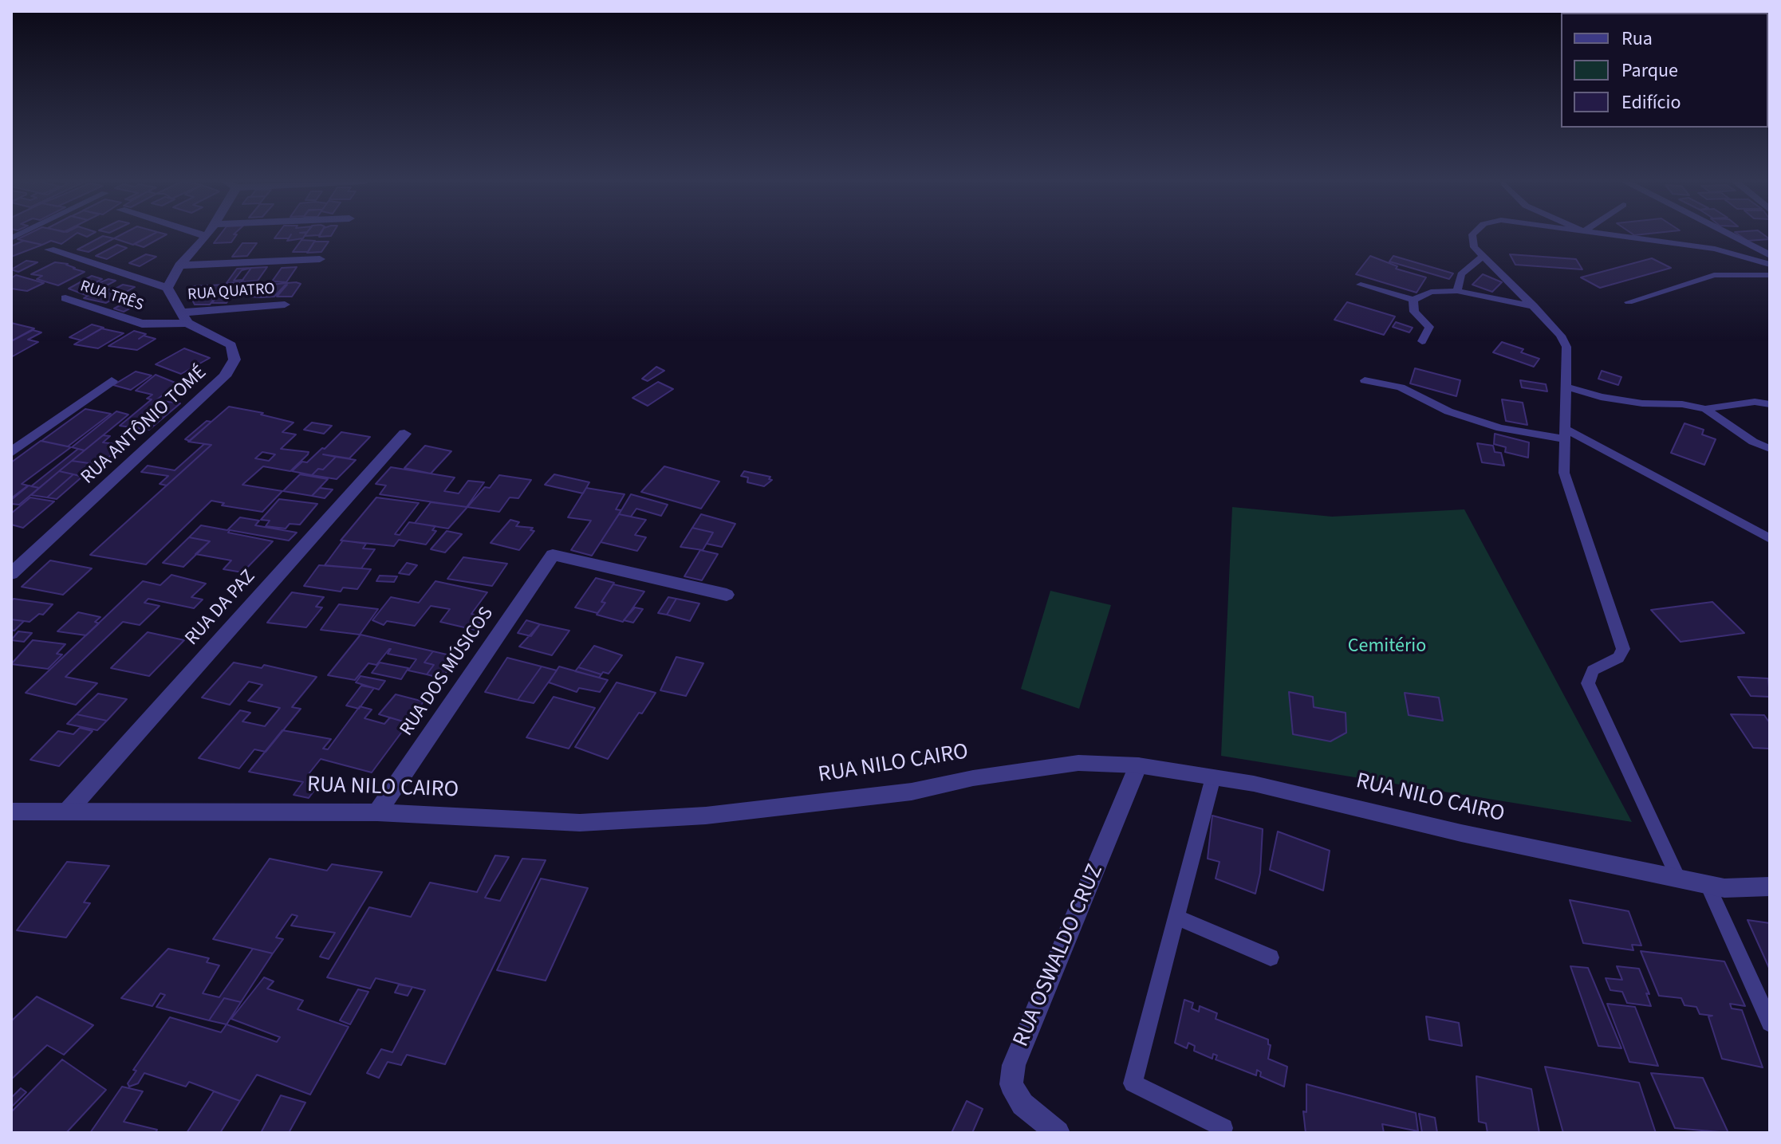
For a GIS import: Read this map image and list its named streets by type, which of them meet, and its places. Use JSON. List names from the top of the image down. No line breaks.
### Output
{"streets":{"street":["RUA QUATRO","RUA TRÊS","RUA ANTÔNIO TOMÉ","RUA DA PAZ","RUA DOS MÚSICOS","RUA NILO CAIRO","RUA OSWALDO CRUZ"]},"crossings":[["RUA QUATRO","RUA TRÊS"],["RUA QUATRO","RUA ANTÔNIO TOMÉ"],["RUA TRÊS","RUA ANTÔNIO TOMÉ"],["RUA DA PAZ","RUA NILO CAIRO"],["RUA DOS MÚSICOS","RUA NILO CAIRO"],["RUA NILO CAIRO","RUA OSWALDO CRUZ"]],"parks":["Cemitério"],"legend":["Rua","Parque","Edifício"]}
